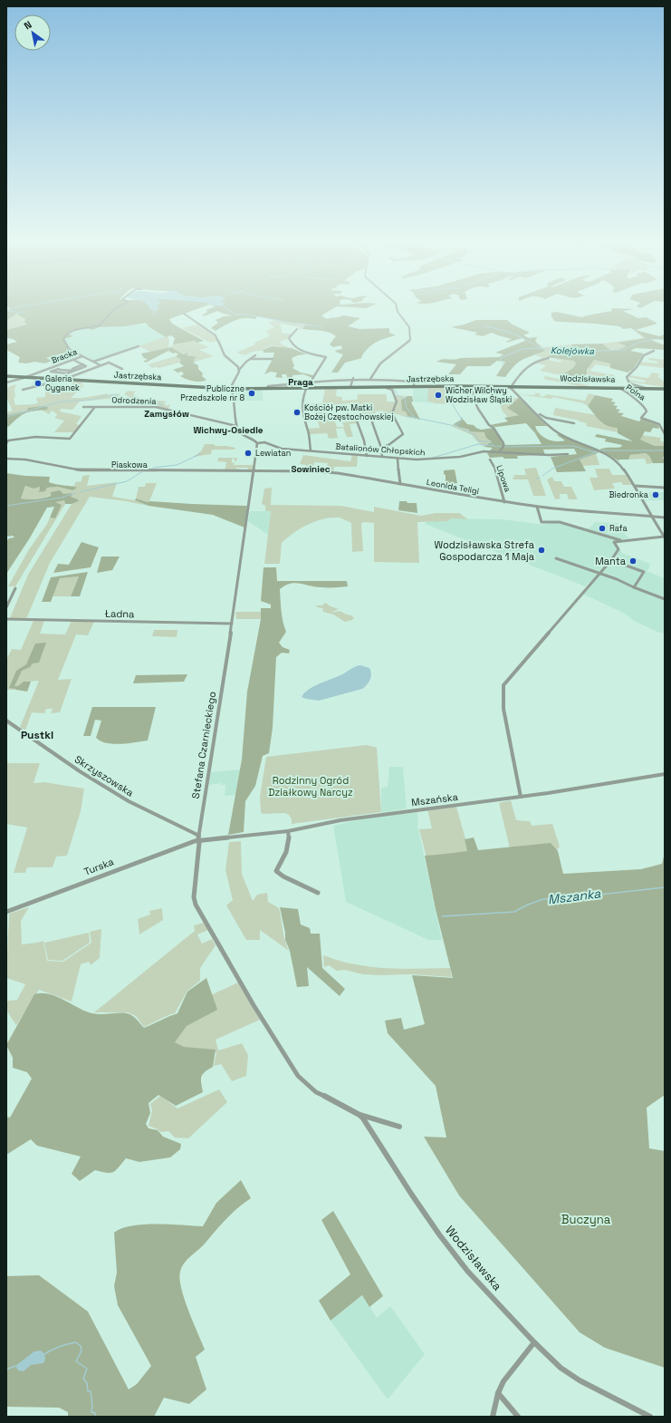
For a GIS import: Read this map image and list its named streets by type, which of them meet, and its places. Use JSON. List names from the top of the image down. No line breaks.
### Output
{"streets":{"main road":["Jastrzębska","Wodzisławska"],"street":["Bracka","Polna","Odrodzenia","Batalionów Chłopskich","Piaskowa","Lipowa","Leonida Teligi","Ładna","Stefana Czarnieckiego","Skrzyszowska","Mszańska","Turska"]},"crossings":[["Bracka","Jastrzębska"],["Jastrzębska","Wodzisławska"],["Wodzisławska","Polna"],["Wodzisławska","Stefana Czarnieckiego"],["Batalionów Chłopskich","Stefana Czarnieckiego"],["Piaskowa","Leonida Teligi"],["Piaskowa","Stefana Czarnieckiego"],["Lipowa","Leonida Teligi"],["Leonida Teligi","Stefana Czarnieckiego"],["Ładna","Stefana Czarnieckiego"],["Stefana Czarnieckiego","Skrzyszowska"],["Stefana Czarnieckiego","Turska"],["Skrzyszowska","Turska"],["Mszańska","Turska"]],"districts":["Praga","Zamysłów","Wichwy-Osiedle","Sowiniec","Pustki"],"water":["Kolejówka","Mszanka"],"parks":["Rodzinny Ogród Działkowy Narcyz","Buczyna"],"places":["Galeria Cyganek","Publiczne Przedszkole nr 8","Wicher Wilchwy Wodzisław Śląski","Kościół pw. Matki Bożej Częstochowskiej","Lewiatan","Biedronka","Rafa","Wodzisławska Strefa Gospodarcza 1 Maja","Manta"],"north":"top left"}
